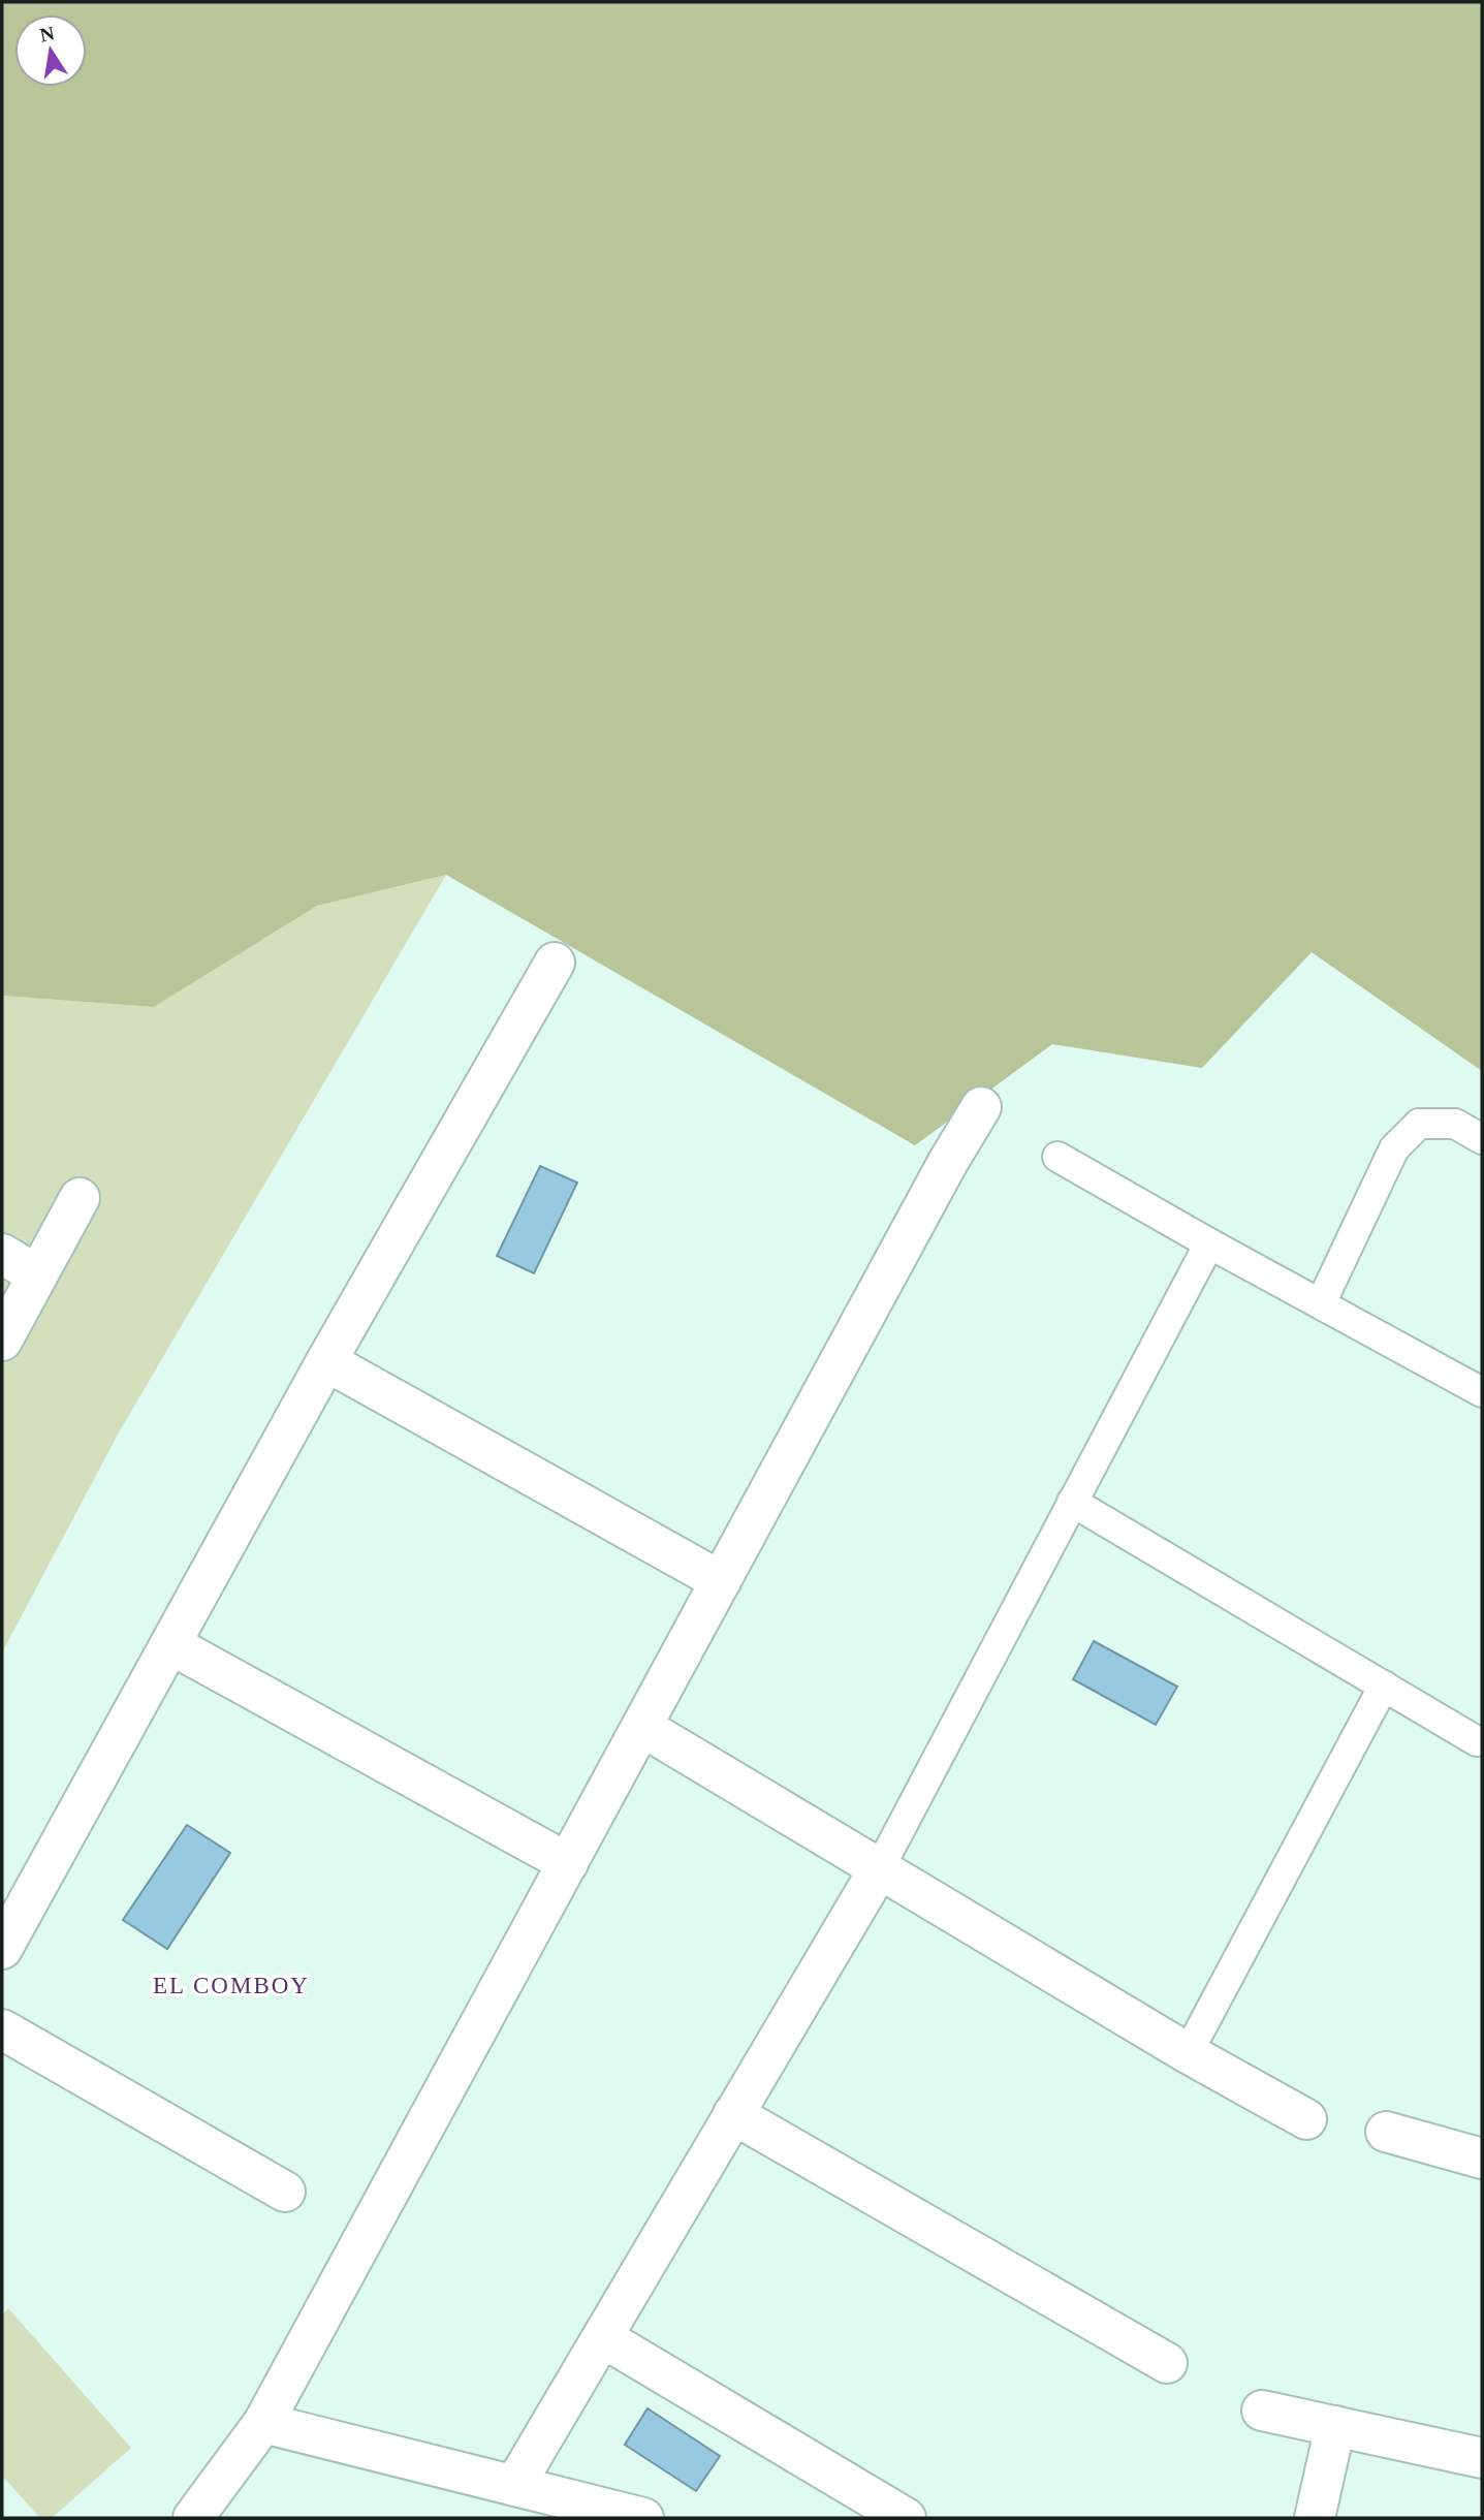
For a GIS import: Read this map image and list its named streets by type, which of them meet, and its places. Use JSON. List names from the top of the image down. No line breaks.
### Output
{"districts":["EL COMBOY"],"north":"top"}
